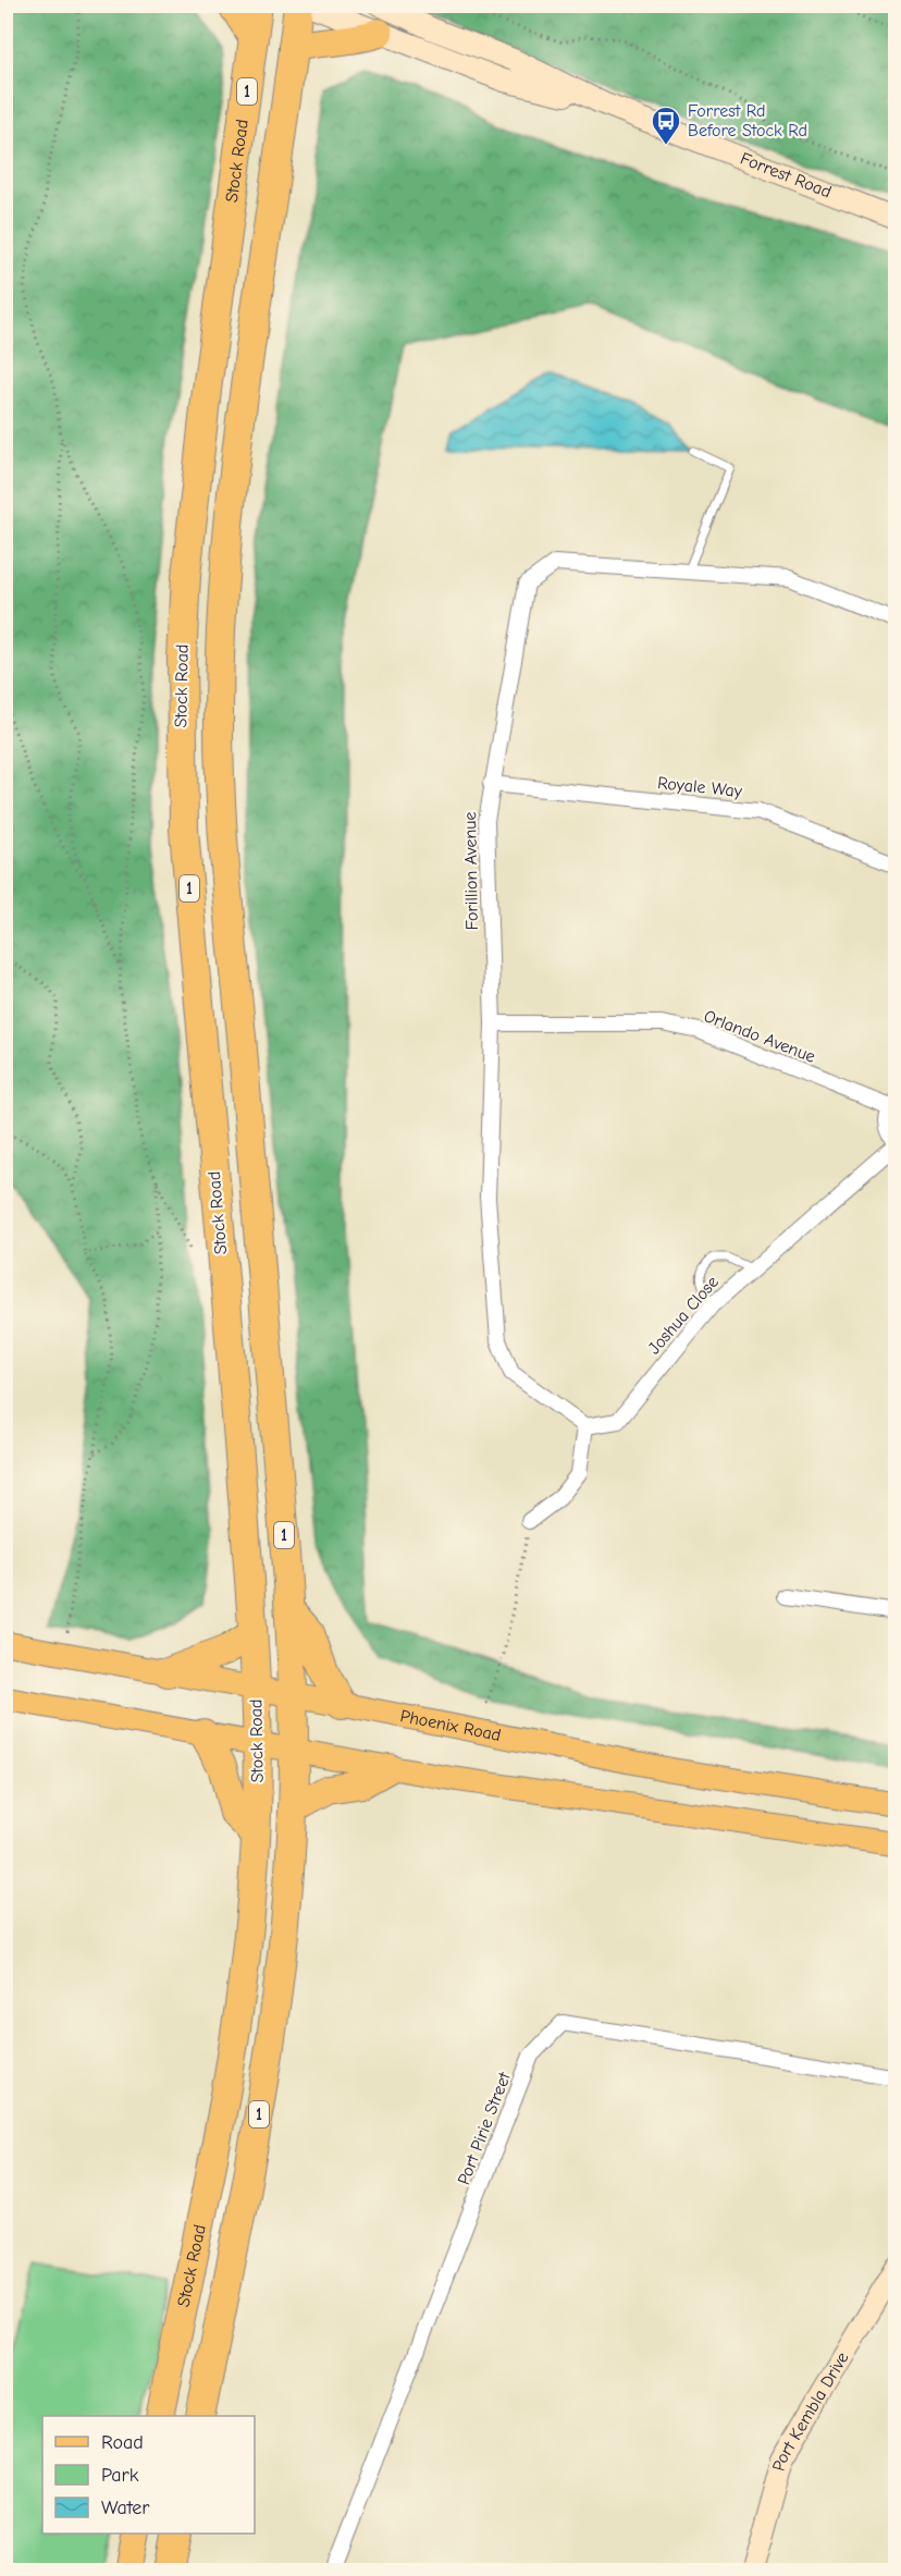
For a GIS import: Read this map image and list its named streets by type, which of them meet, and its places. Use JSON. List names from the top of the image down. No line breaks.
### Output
{"streets":{"highway":["1","Stock Road"],"main road":["Forrest Road","Phoenix Road","Port Kembla Drive"],"street":["Royale Way","Forillion Avenue","Orlando Avenue","Joshua Close","Port Pirie Street"]},"crossings":[["Stock Road","Phoenix Road"],["Royale Way","Forillion Avenue"],["Forillion Avenue","Orlando Avenue"],["Forillion Avenue","Joshua Close"]],"places":{"bus stop":["Forrest Rd Before Stock Rd"]},"legend":["Road","Park","Water"]}
